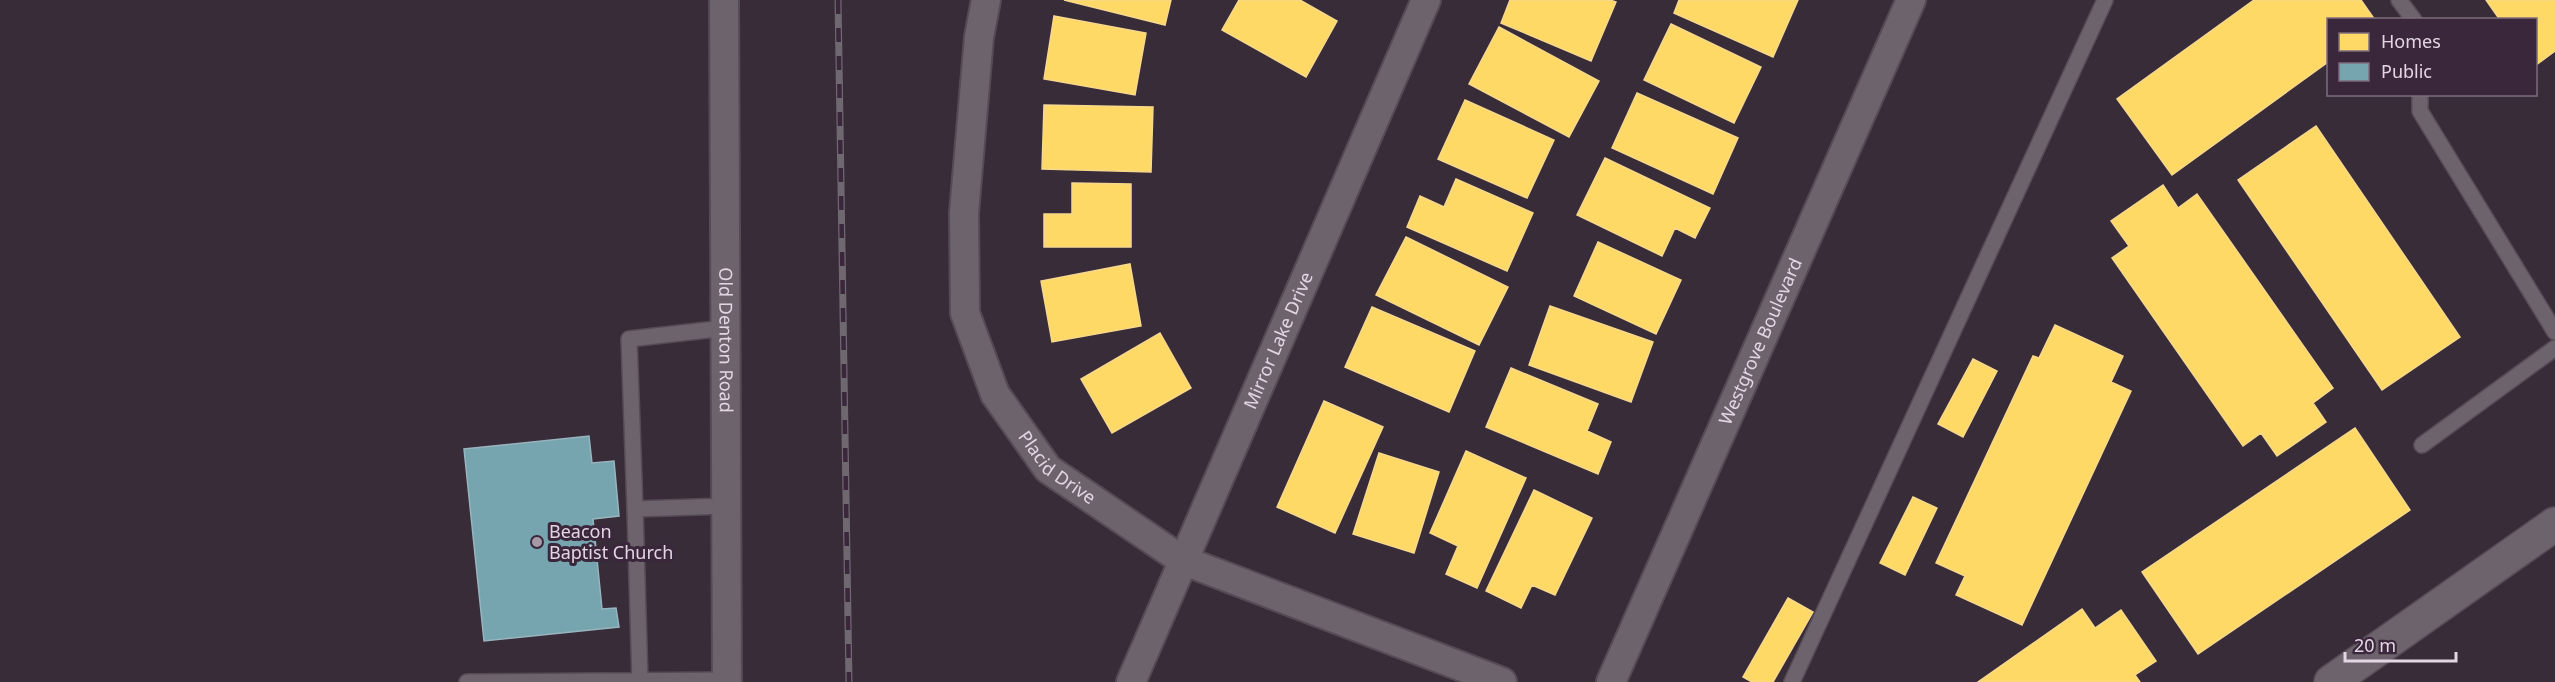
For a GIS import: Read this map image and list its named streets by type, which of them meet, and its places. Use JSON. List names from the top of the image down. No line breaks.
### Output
{"streets":{"street":["Old Denton Road","Mirror Lake Drive","Westgrove Boulevard","Placid Drive"]},"crossings":[["Mirror Lake Drive","Placid Drive"]],"places":["Beacon Baptist Church"],"legend":["Homes","Public"],"scale_bar":"20 m"}
